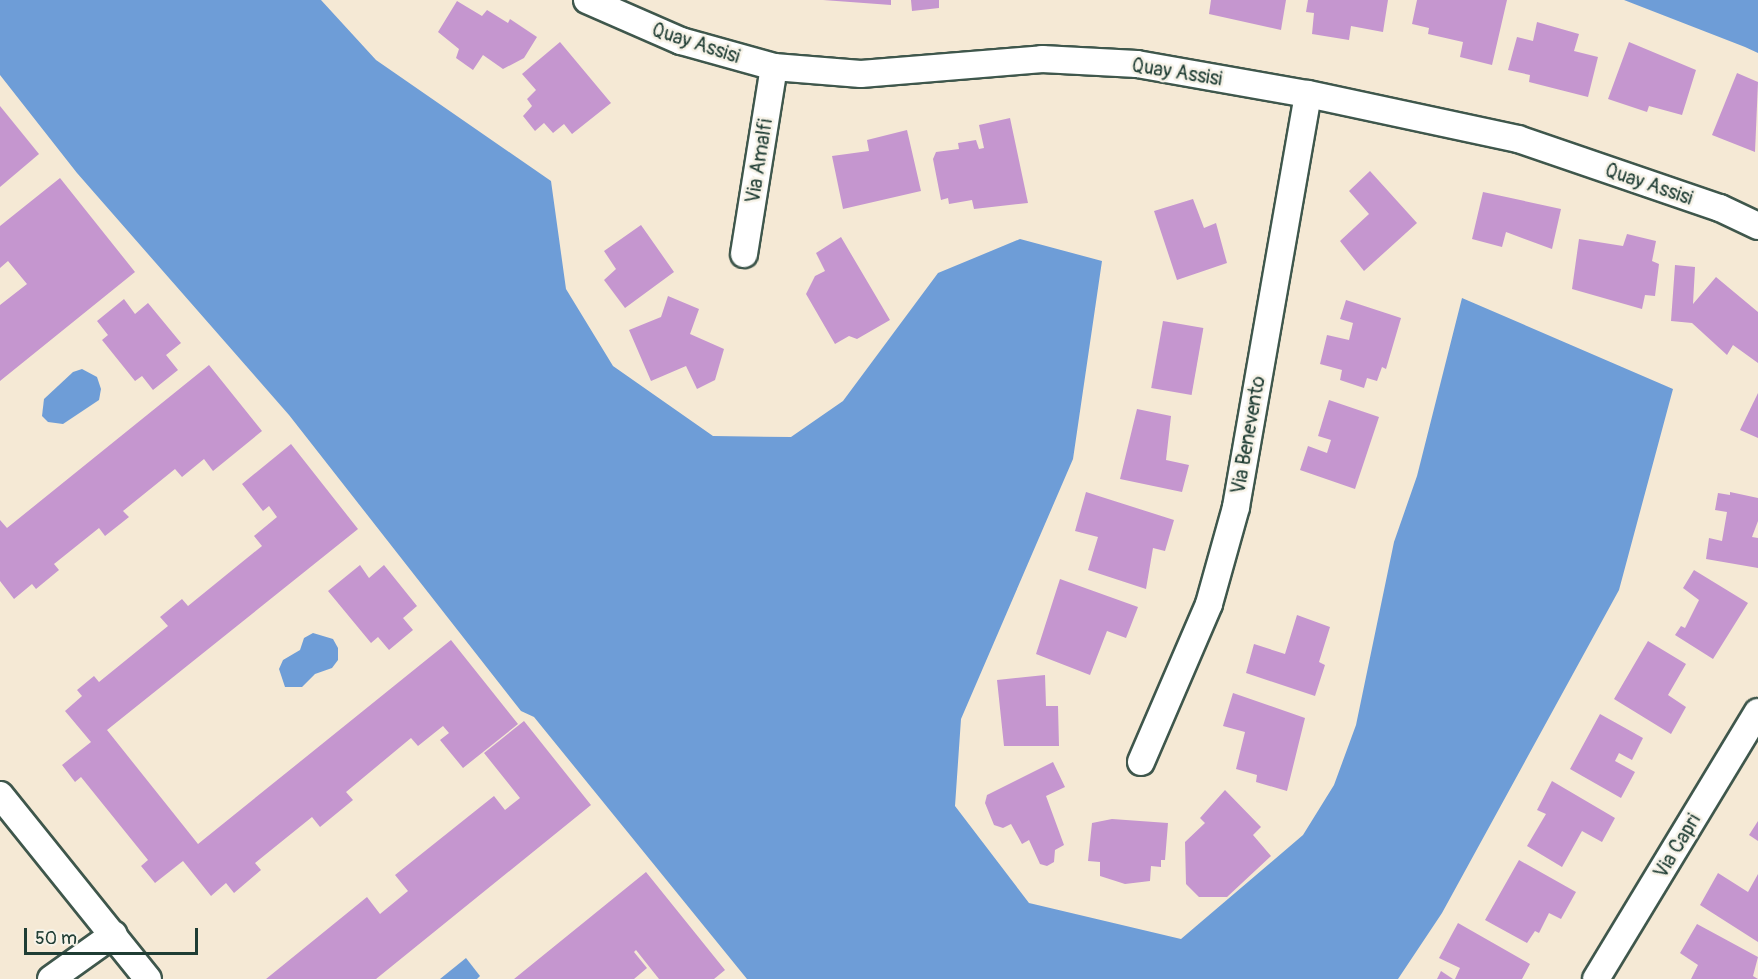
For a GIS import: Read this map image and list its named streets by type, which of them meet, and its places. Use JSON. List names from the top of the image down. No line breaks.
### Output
{"streets":{"street":["Quay Assisi","Via Amalfi","Via Benevento","Via Capri"]},"crossings":[["Quay Assisi","Via Amalfi"],["Quay Assisi","Via Benevento"]],"scale_bar":"50 m"}
